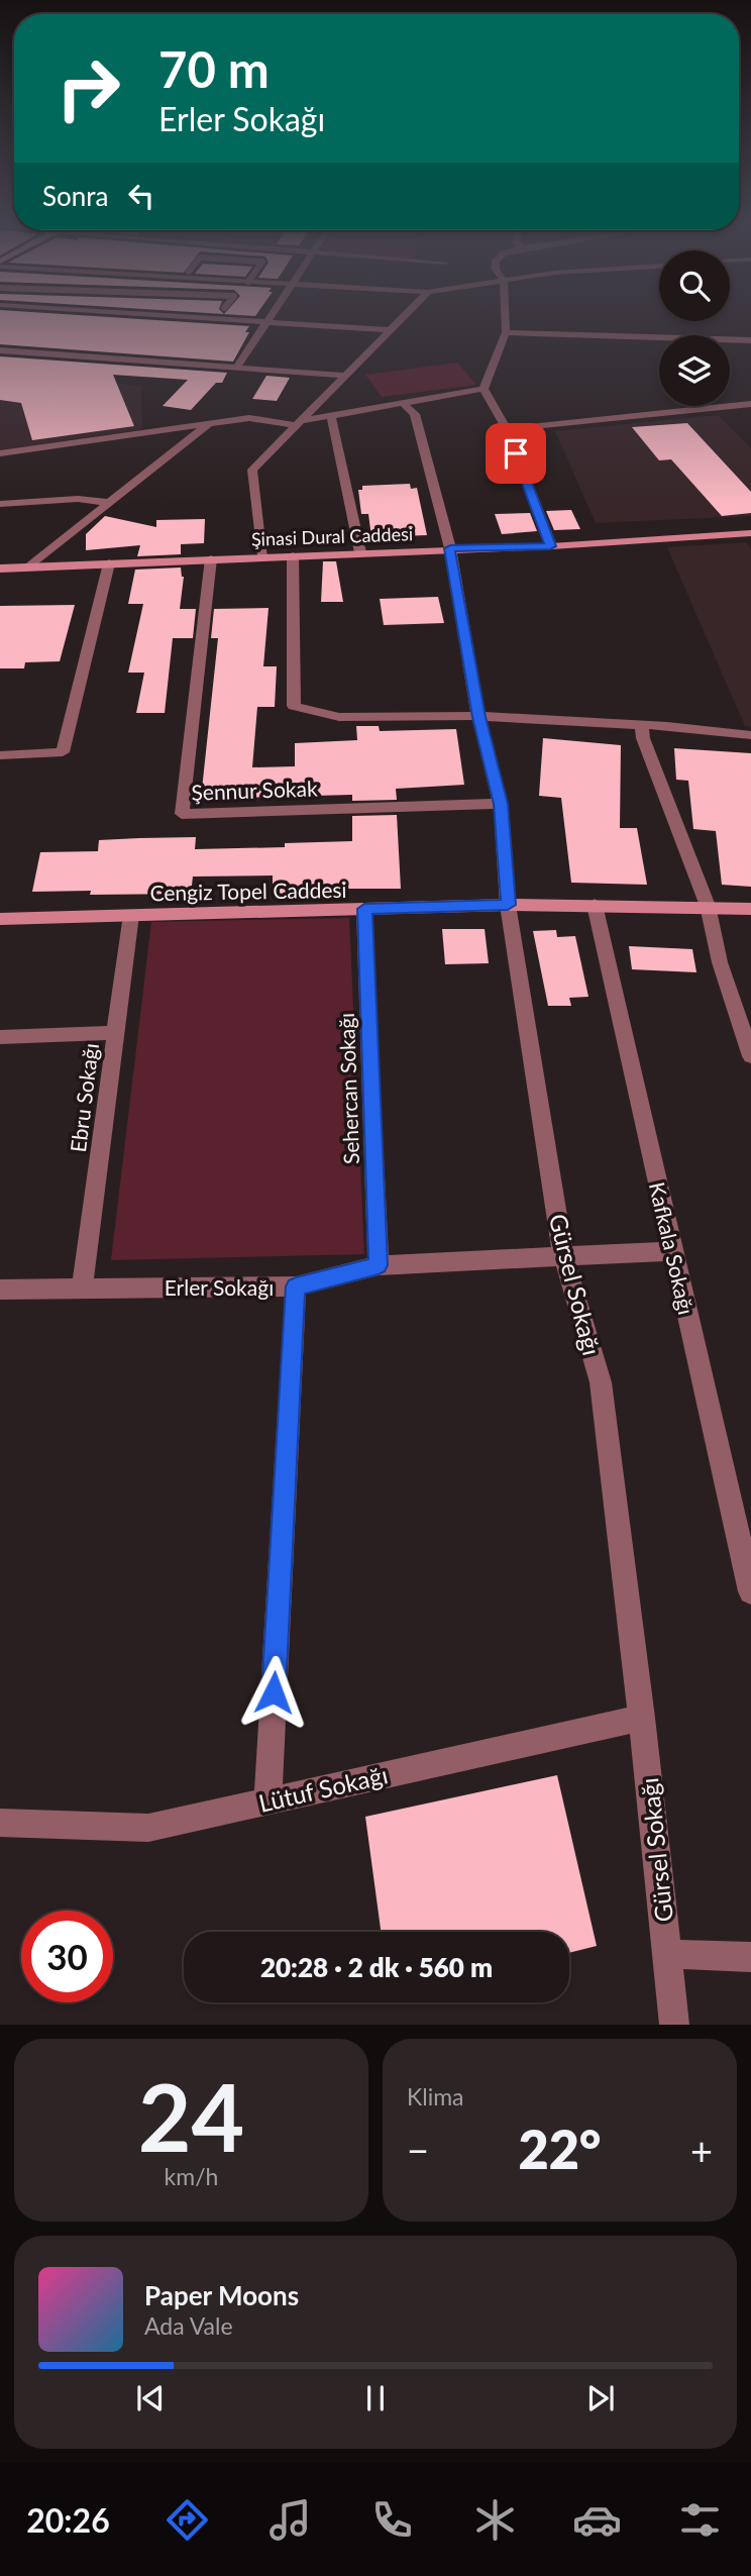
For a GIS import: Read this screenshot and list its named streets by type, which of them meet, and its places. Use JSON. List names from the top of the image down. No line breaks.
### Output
{"streets":{"street":["Şinasi Dural Caddesi","Şennur Sokak","Cengiz Topel Caddesi","Sehercan Sokağı","Ebru Sokağı","Kafkala Sokağı","Gürsel Sokağı","Erler Sokağı","Lütuf Sokağı"]},"crossings":[["Şinasi Dural Caddesi","Şennur Sokak"],["Şinasi Dural Caddesi","Gürsel Sokağı"],["Şennur Sokak","Gürsel Sokağı"],["Cengiz Topel Caddesi","Sehercan Sokağı"],["Cengiz Topel Caddesi","Ebru Sokağı"],["Cengiz Topel Caddesi","Kafkala Sokağı"],["Cengiz Topel Caddesi","Gürsel Sokağı"],["Sehercan Sokağı","Erler Sokağı"],["Ebru Sokağı","Erler Sokağı"],["Kafkala Sokağı","Erler Sokağı"],["Gürsel Sokağı","Erler Sokağı"],["Gürsel Sokağı","Lütuf Sokağı"]],"page":{"turn":["70 m","Erler Sokağı"],"then":"Sonra","limit":"30","trip":"20:28 · 2 dk · 560 m","tile":[["24","km/h"],"Klima"],"heat":["−","22°","+"],"song":["Paper Moons","Ada Vale"],"tabs":"20:26"}}
